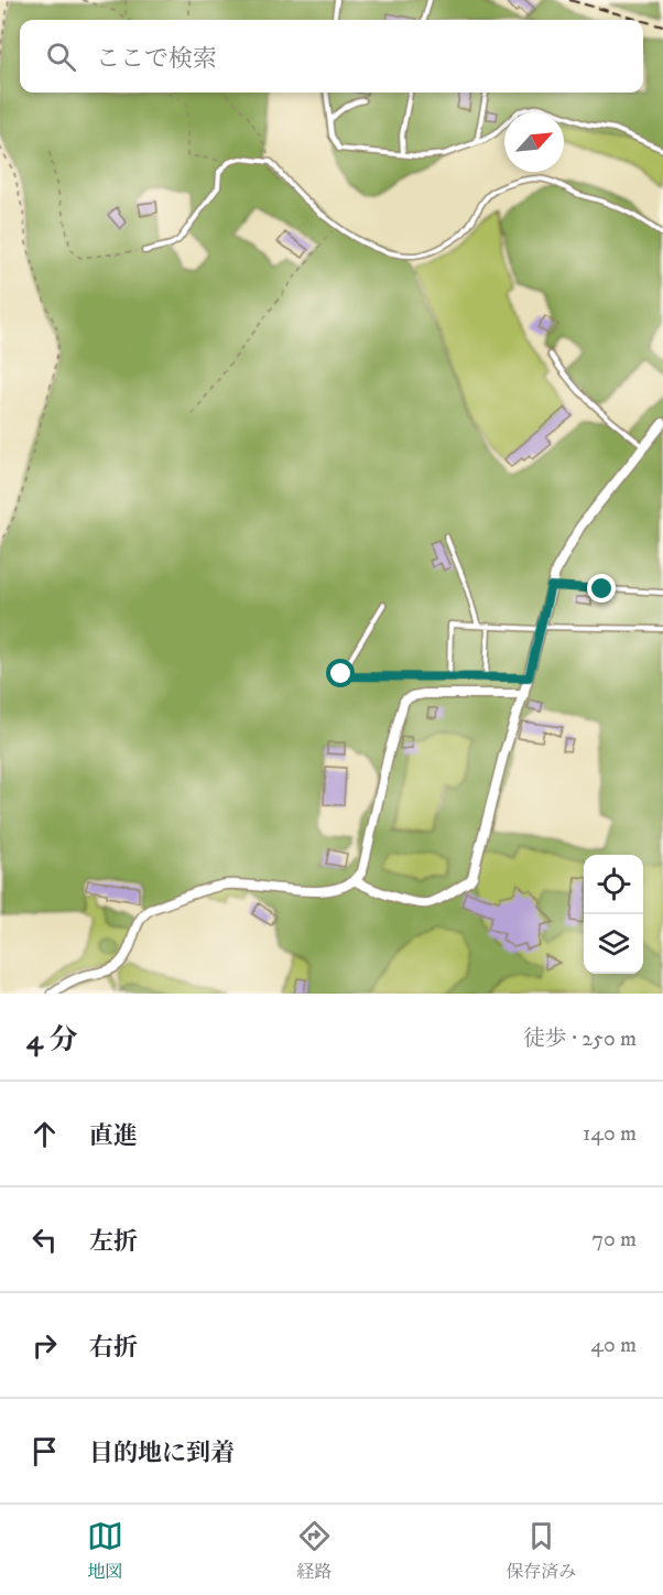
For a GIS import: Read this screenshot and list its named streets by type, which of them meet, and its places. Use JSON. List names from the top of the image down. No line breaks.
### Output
{"north":"top right","page":{"search":"ここで検索","heading":["4 分","徒歩 · 250 m"],"list":[["直進","140 m"],["左折","70 m"],["右折","40 m"],"目的地に到着"],"nav":["地図","経路","保存済み"]}}
